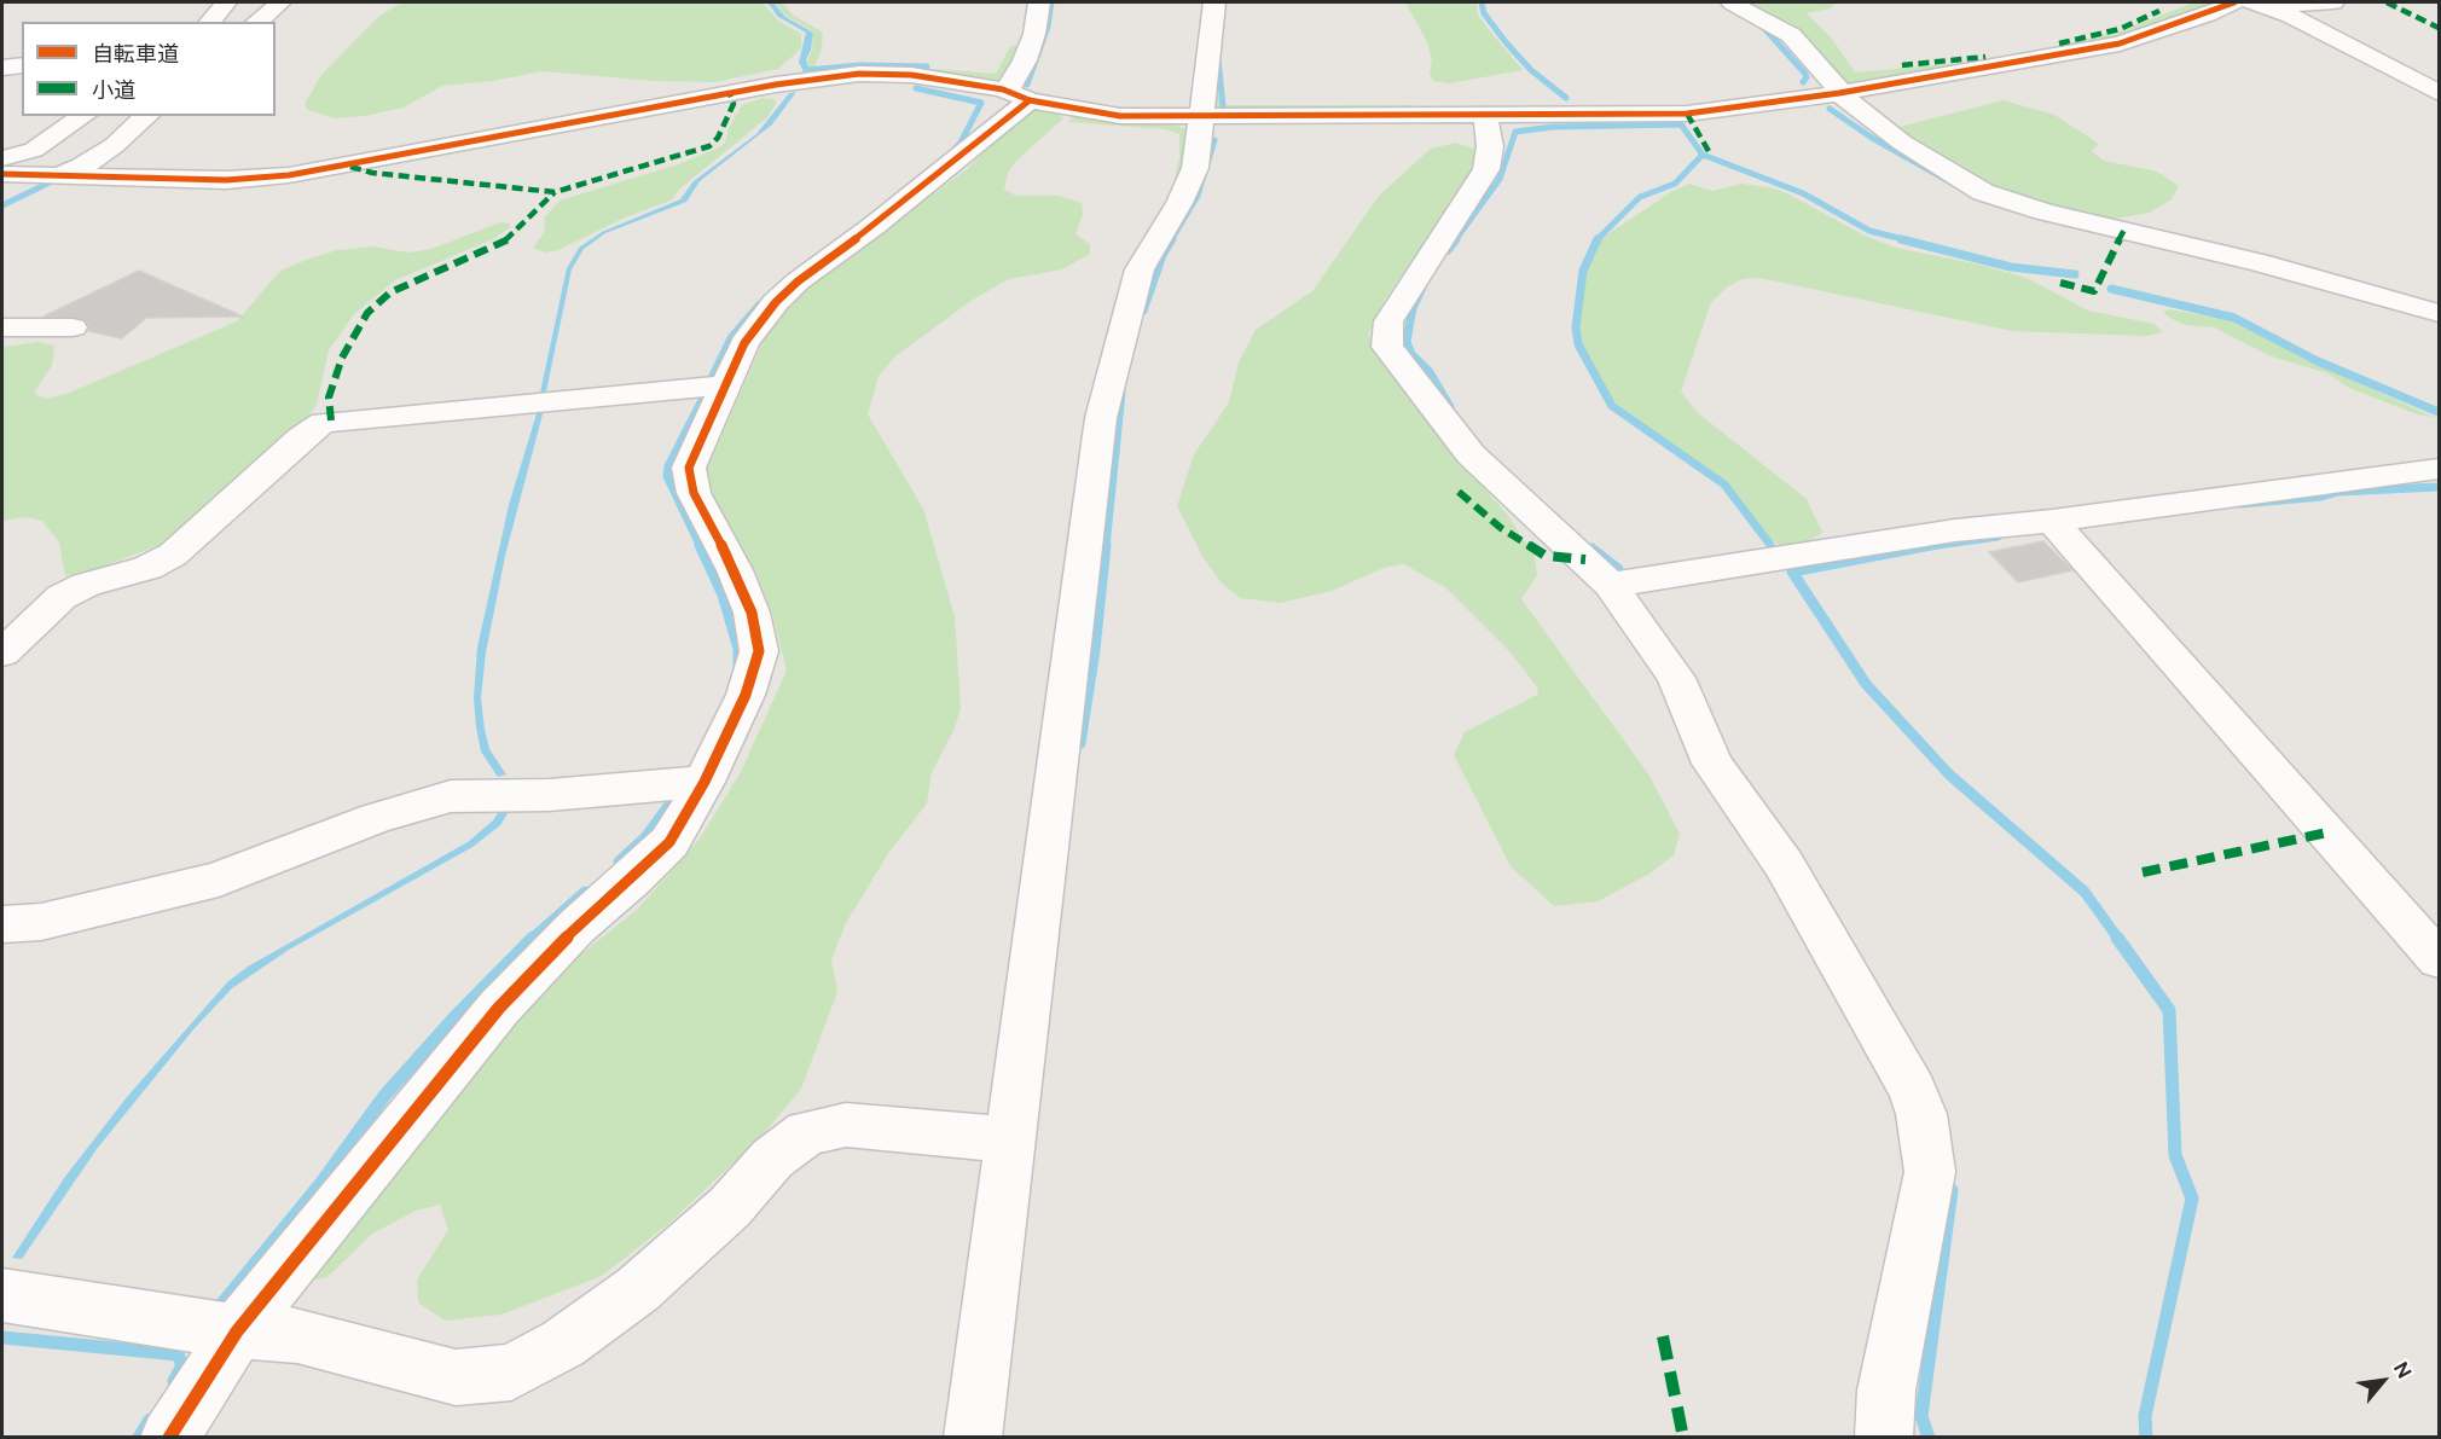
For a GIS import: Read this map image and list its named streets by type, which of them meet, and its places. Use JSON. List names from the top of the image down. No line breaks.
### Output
{"legend":["自転車道","小道"],"north":"top right"}
